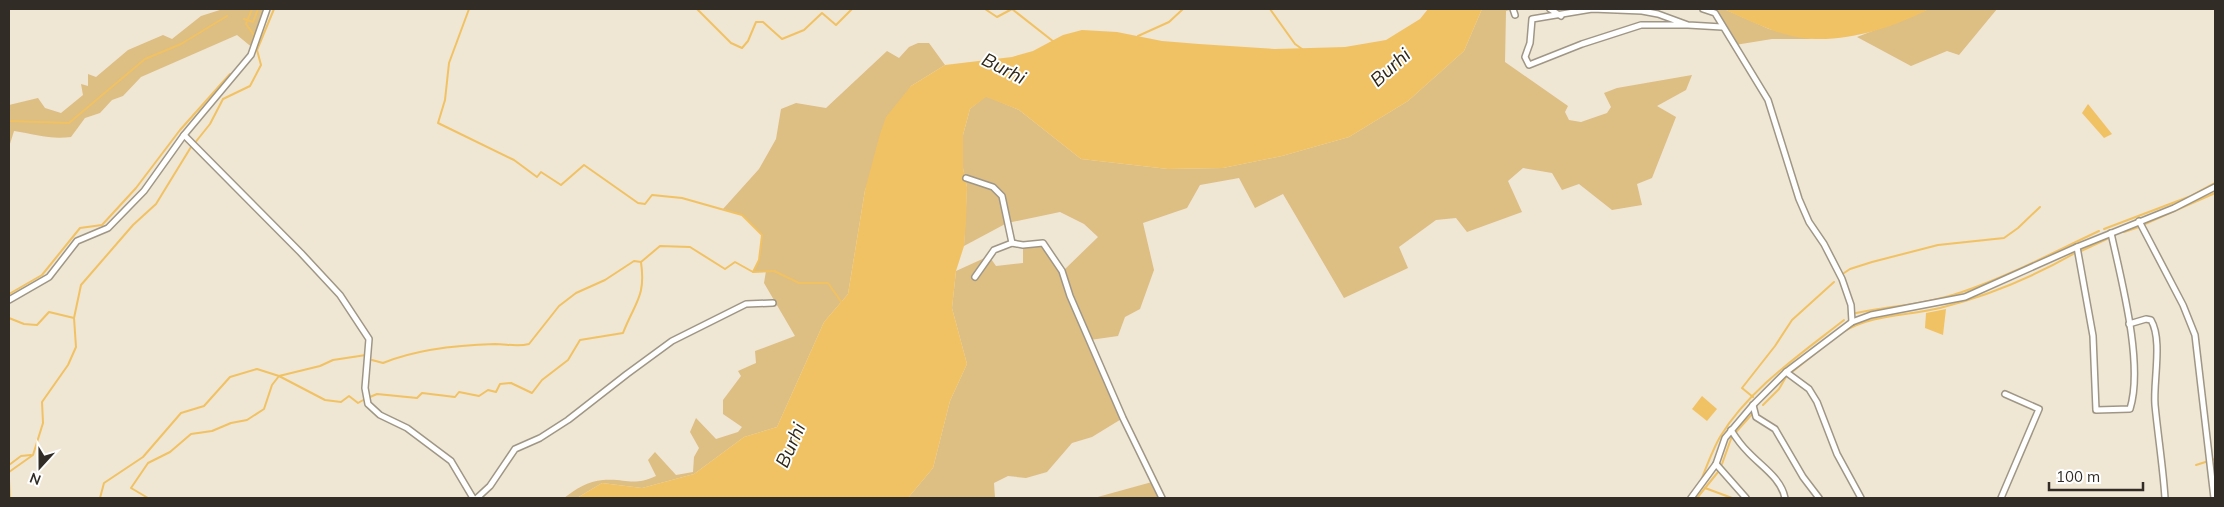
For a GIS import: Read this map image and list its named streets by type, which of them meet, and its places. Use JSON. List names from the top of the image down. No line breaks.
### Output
{"water":["Burhi"],"scale_bar":"100 m","north":"bottom"}
